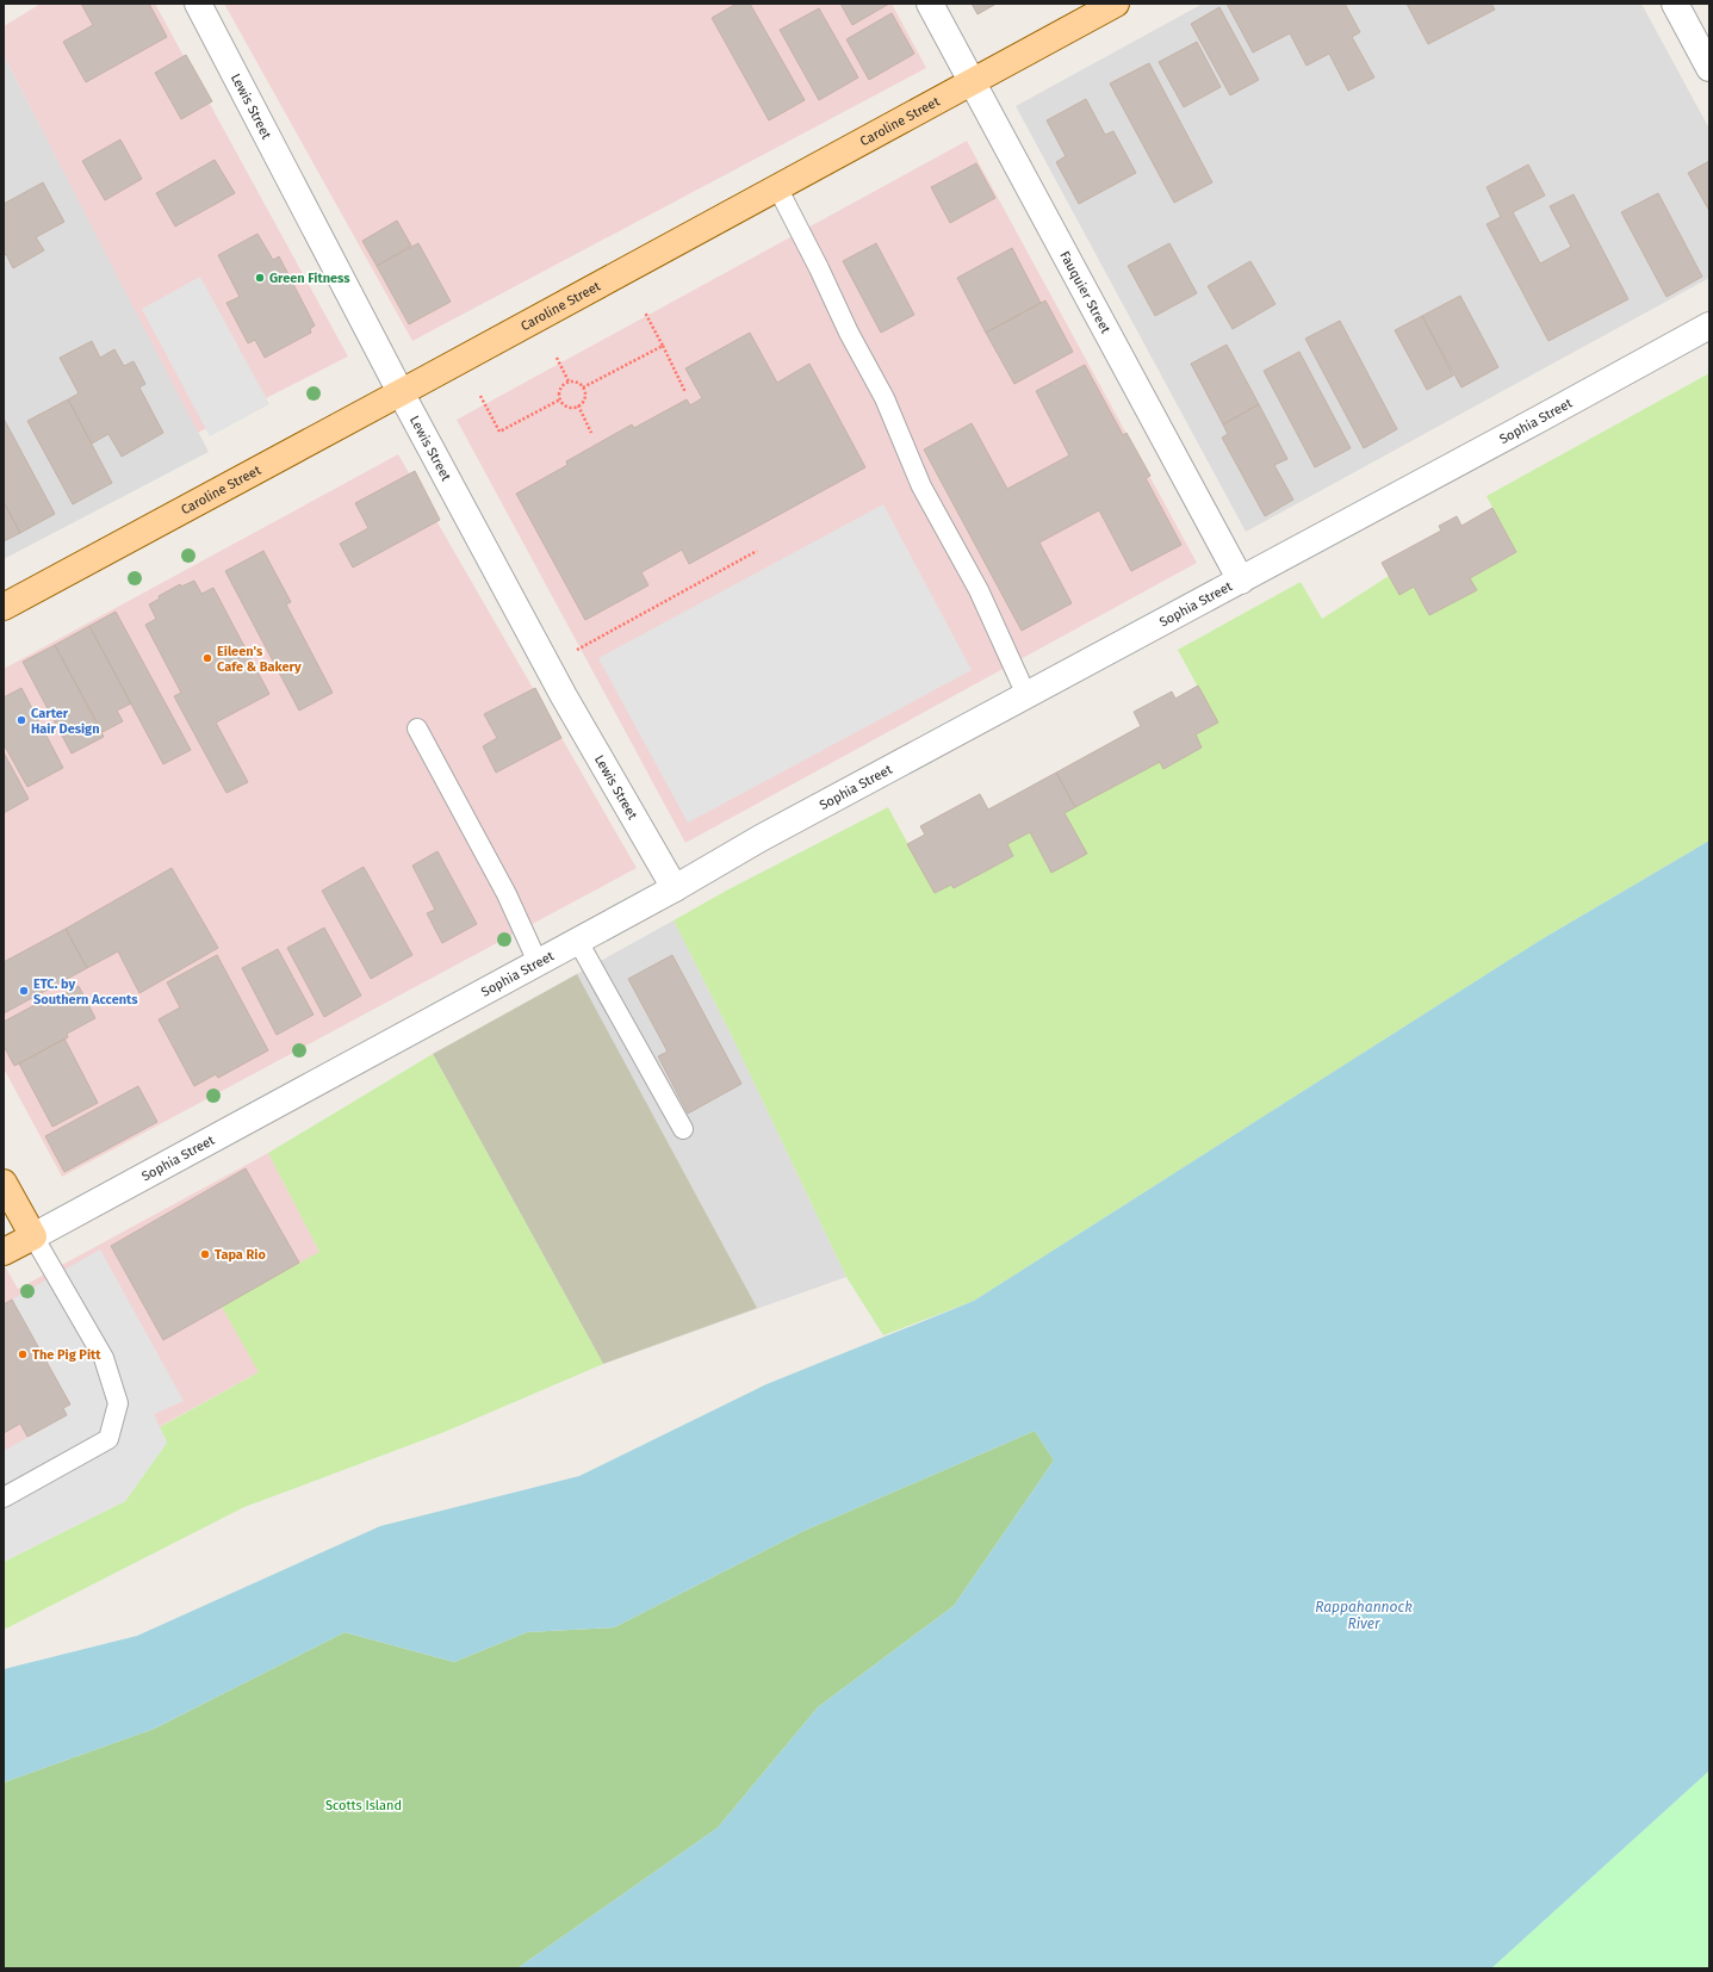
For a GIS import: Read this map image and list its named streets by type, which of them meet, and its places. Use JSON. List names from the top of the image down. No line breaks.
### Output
{"streets":{"main road":["Caroline Street","Sophia Street"],"street":["Lewis Street","Fauquier Street"]},"crossings":[["Lewis Street","Caroline Street"],["Lewis Street","Sophia Street"],["Caroline Street","Fauquier Street"],["Fauquier Street","Sophia Street"]],"water":["Rappahannock River"],"parks":["Scotts Island"],"places":["Green Fitness","Eileen's Cafe & Bakery","Carter Hair Design","ETC. by Southern Accents","Tapa Rio","The Pig Pitt"]}
